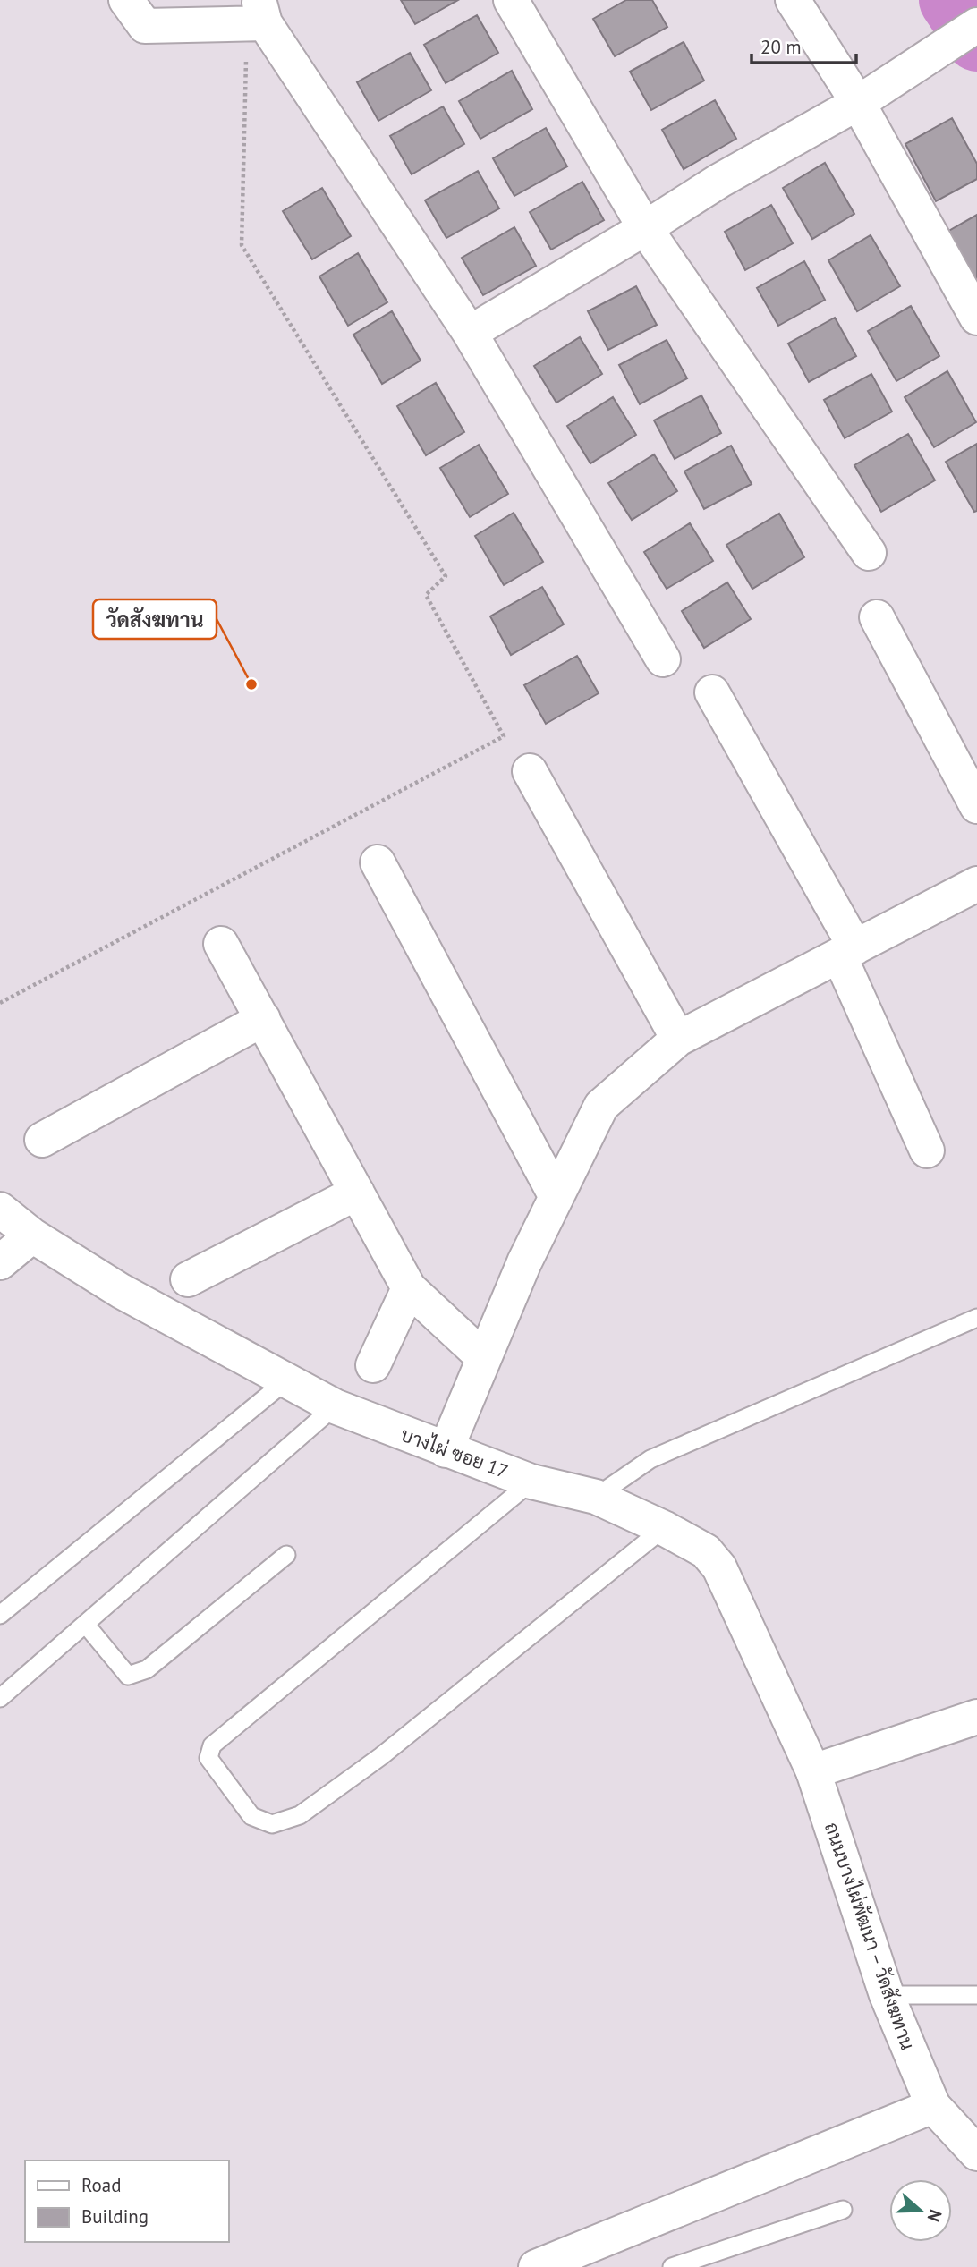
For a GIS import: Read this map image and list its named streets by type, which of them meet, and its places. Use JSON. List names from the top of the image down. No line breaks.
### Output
{"streets":{"street":["บางไผ่ ซอย 17","ถนนบางไผ่พัฒนา – วัดสังฆทาน"]},"crossings":[["บางไผ่ ซอย 17","ถนนบางไผ่พัฒนา – วัดสังฆทาน"]],"places":["วัดสังฆทาน"],"legend":["Road","Building"],"scale_bar":"20 m","north":"right"}
